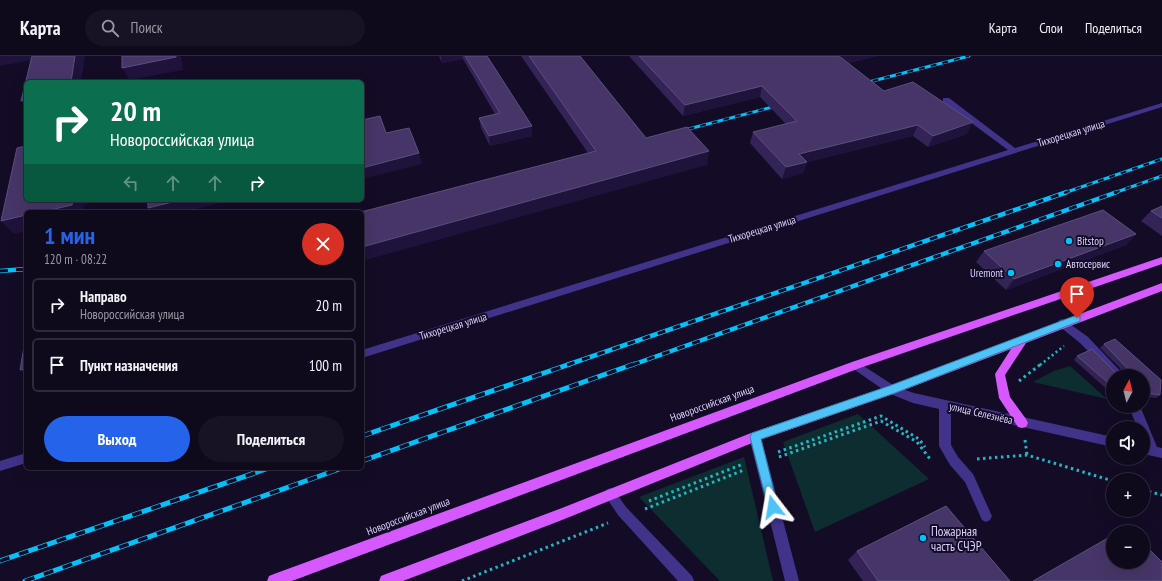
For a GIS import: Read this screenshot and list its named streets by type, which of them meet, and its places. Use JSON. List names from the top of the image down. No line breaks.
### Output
{"streets":{"main road":["Новороссийская улица"],"street":["Тихорецкая улица","улица Селезнёва"]},"crossings":[["Новороссийская улица","улица Селезнёва"]],"places":["Bitstop","Автосервис","Uremont","Пожарная часть СЧЭР"],"north":"top","page":{"header":"Карта","search":"Поиск","nav":["Карта","Слои","Поделиться"],"turn":["20 m","Новороссийская улица"],"heading":["1 мин","120 m · 08:22"],"list":[{"name":"Направо","note":"Новороссийская улица","value":"20 m"},{"name":"Пункт назначения","value":"100 m"}],"map_buttons":["+","−"],"buttons":["Выход","Поделиться"]}}
